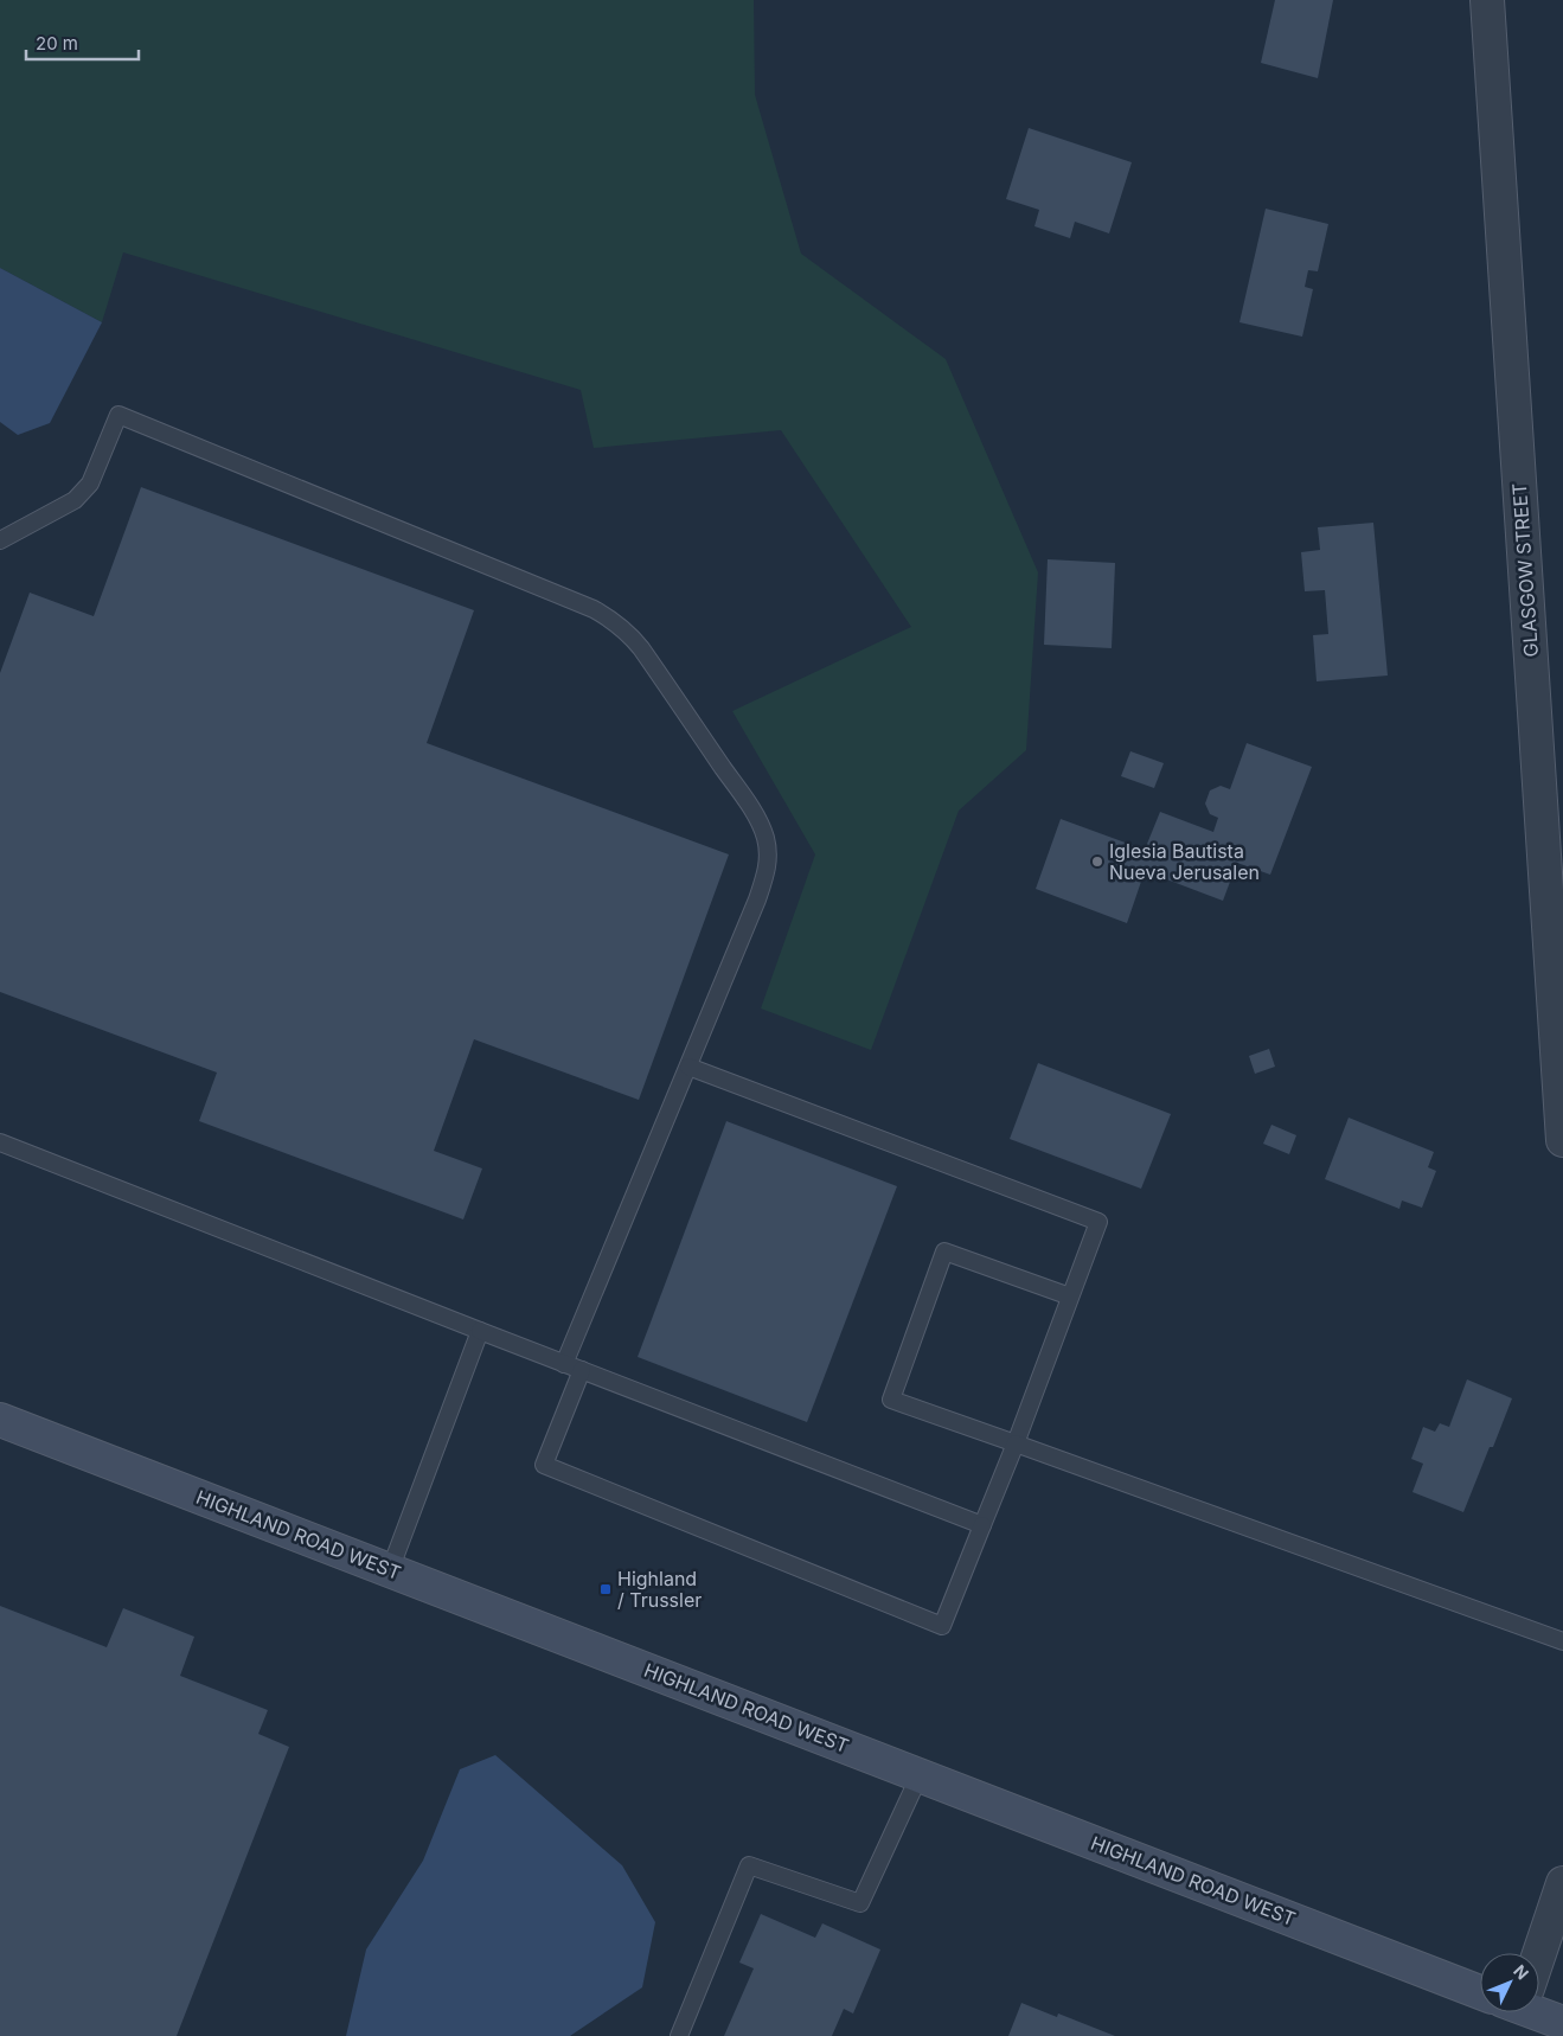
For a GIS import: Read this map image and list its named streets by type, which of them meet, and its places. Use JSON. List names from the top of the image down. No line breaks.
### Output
{"streets":{"main road":["HIGHLAND ROAD WEST"],"street":["GLASGOW STREET"]},"places":{"other":["Iglesia Bautista Nueva Jerusalen"],"transit":["Highland / Trussler"]},"scale_bar":"20 m","north":"top right"}
